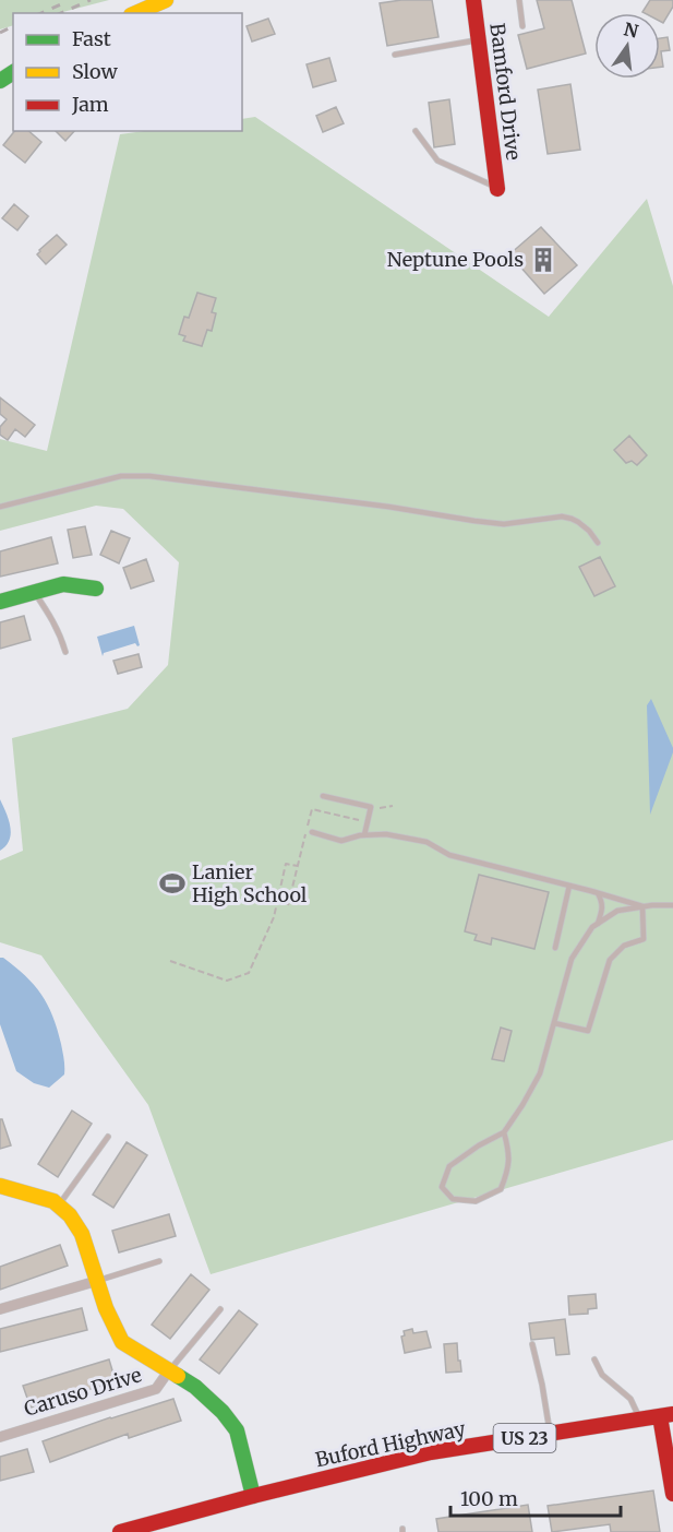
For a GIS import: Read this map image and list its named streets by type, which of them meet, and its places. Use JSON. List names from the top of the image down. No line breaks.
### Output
{"streets":{"street":["Bamford Drive","Caruso Drive","US 23","Buford Highway"]},"places":{"building":["Neptune Pools"],"sports":["Lanier High School"]},"legend":["Fast","Slow","Jam"],"scale_bar":"100 m","north":"top"}
